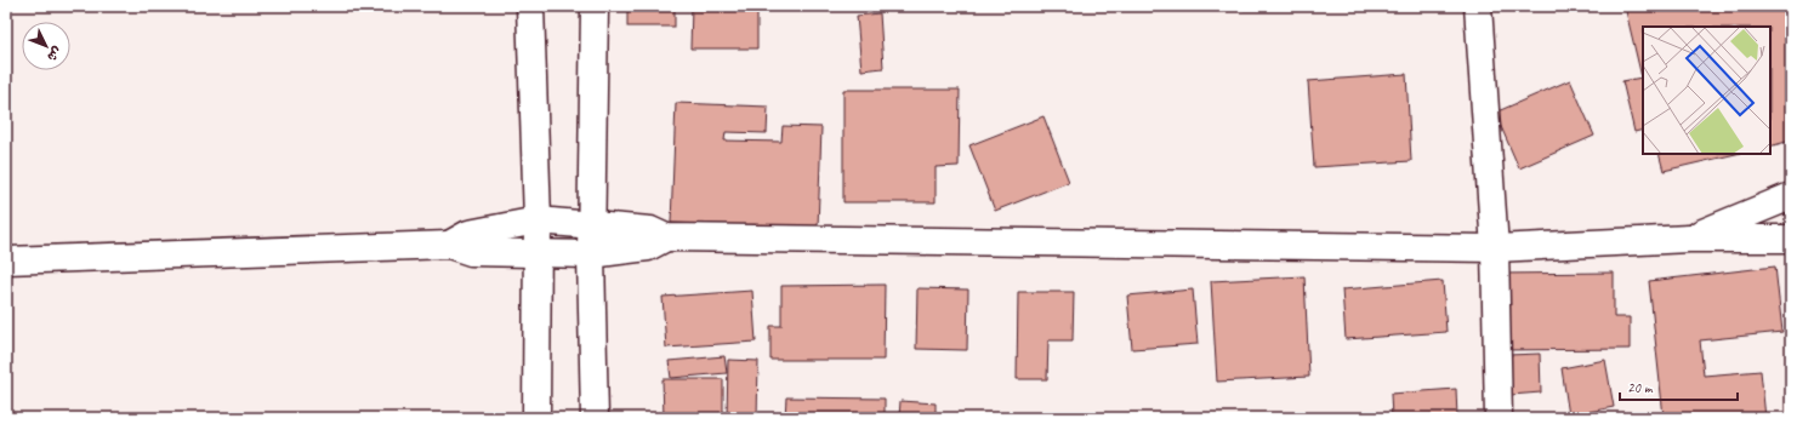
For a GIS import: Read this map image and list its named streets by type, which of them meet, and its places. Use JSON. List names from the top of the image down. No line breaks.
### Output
{"scale_bar":"20 m","north":"bottom right"}
